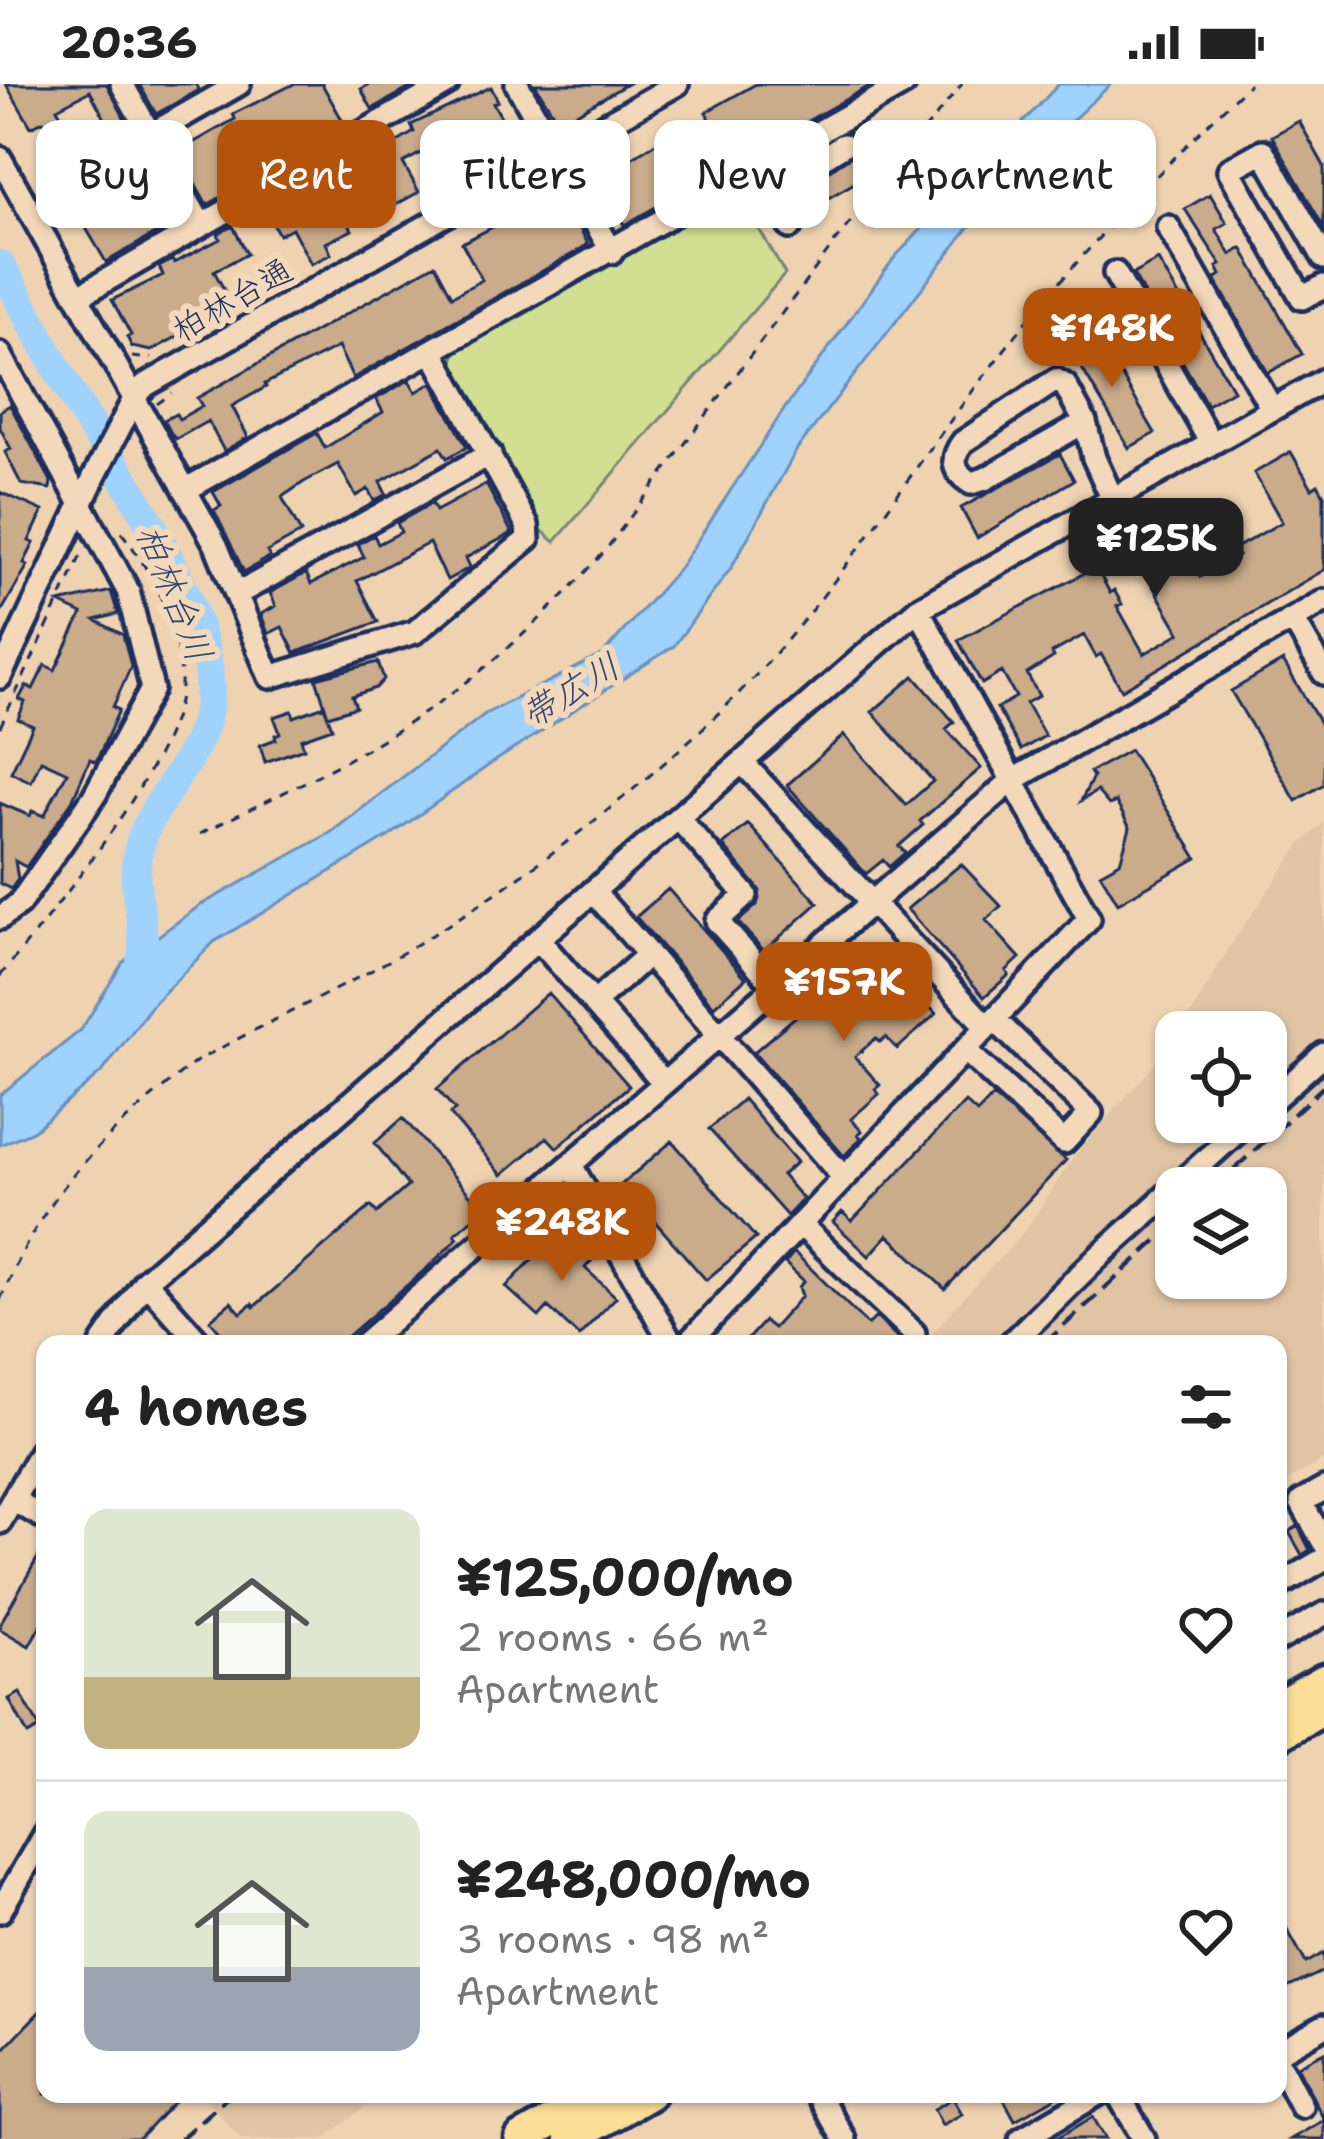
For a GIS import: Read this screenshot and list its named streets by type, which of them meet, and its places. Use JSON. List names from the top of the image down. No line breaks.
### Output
{"streets":{"street":["柏林台通"]},"water":["柏林台川","帯広川"],"page":{"status":"20:36","chip":["Buy","Rent","Filters","New","Apartment"],"price":["¥148K","¥125K","¥157K","¥248K"],"heading":"4 homes","list":[{"name":"¥125,000/mo","note":"2 rooms · 66 m² · Apartment"},{"name":"¥248,000/mo","note":"3 rooms · 98 m² · Apartment"}]}}
